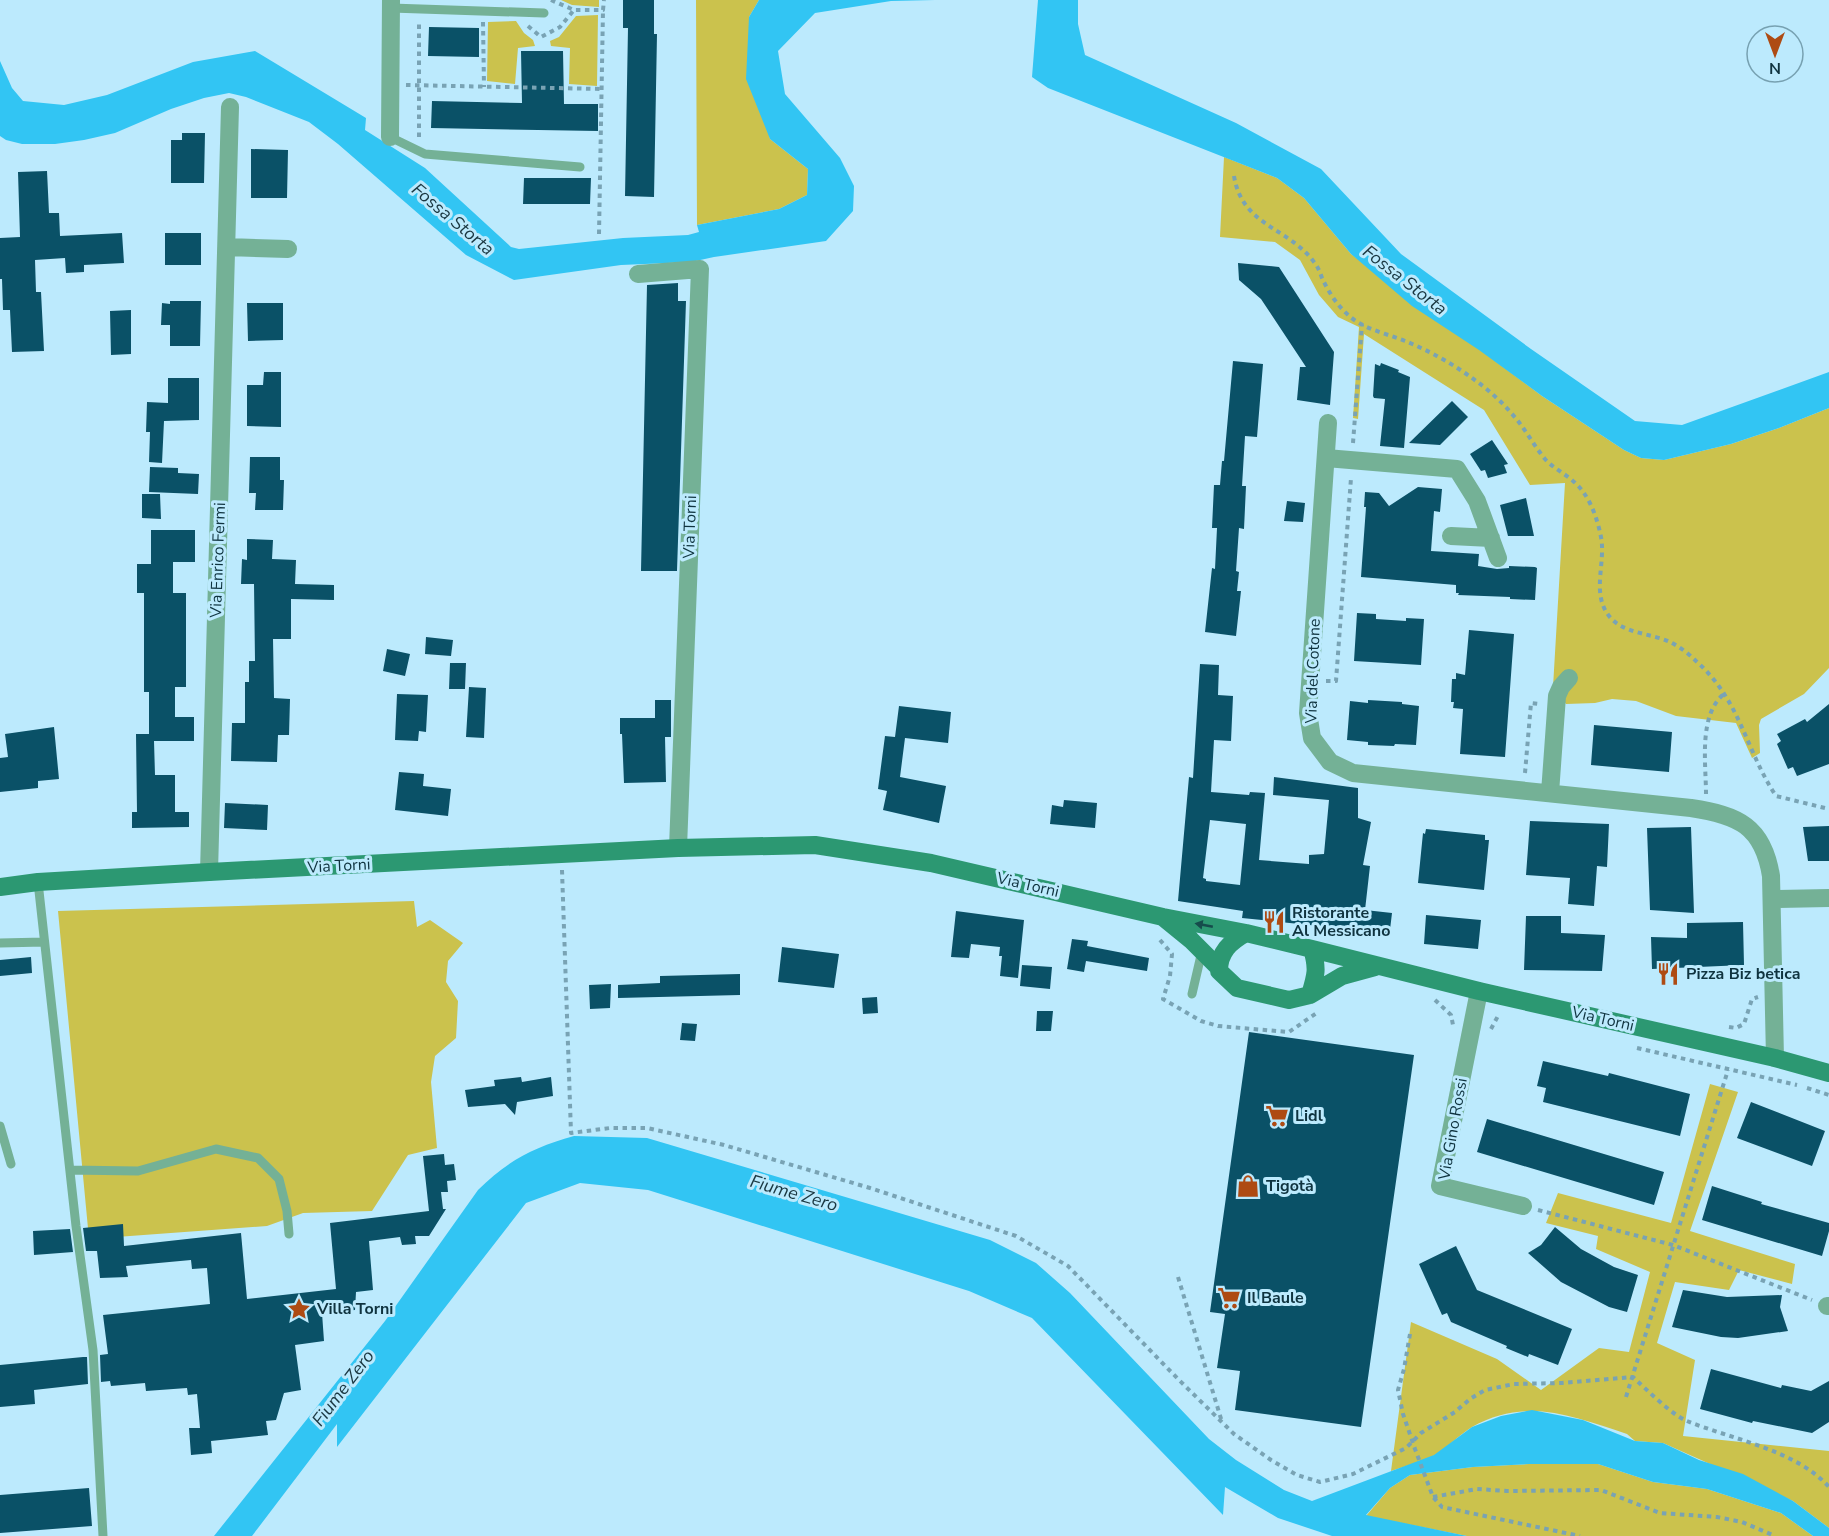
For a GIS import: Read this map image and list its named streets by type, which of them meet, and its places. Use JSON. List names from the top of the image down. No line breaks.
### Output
{"streets":{"main road":["Via Torni"],"street":["Via Enrico Fermi","Via del Cotone","Via Gino Rossi"]},"crossings":[["Via Torni","Via Enrico Fermi"],["Via Torni","Via del Cotone"],["Via Torni","Via Gino Rossi"]],"water":["Fossa Storta","Fiume Zero"],"places":{"restaurant":["Ristorante Al Messicano","Pizza Biz betica"],"supermarket":["Lidl","Il Baule"],"shop":["Tigotà"],"place":["Villa Torni"]},"north":"bottom"}
